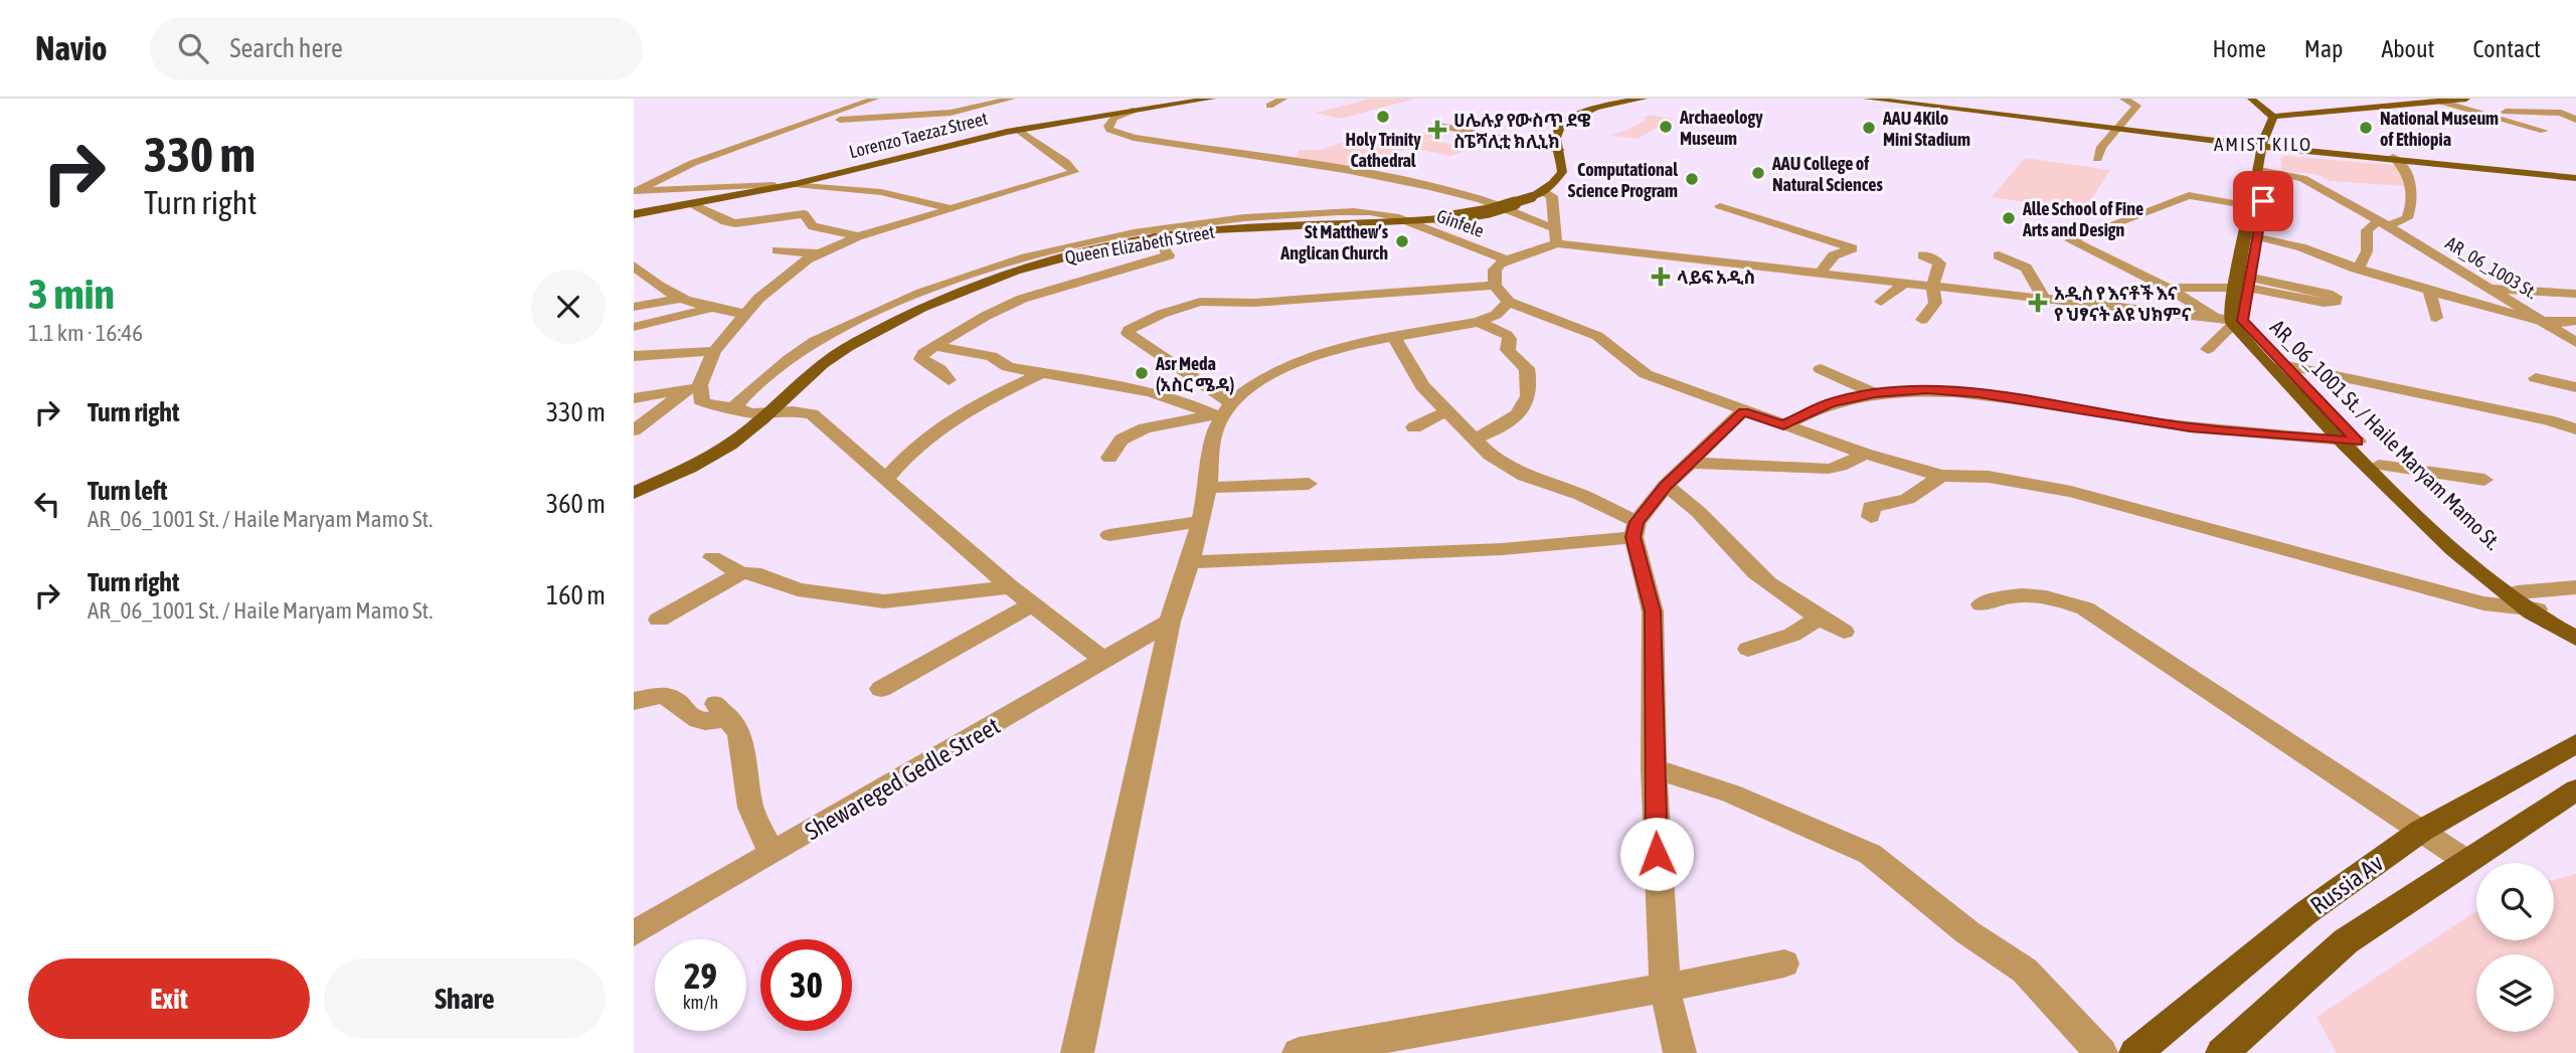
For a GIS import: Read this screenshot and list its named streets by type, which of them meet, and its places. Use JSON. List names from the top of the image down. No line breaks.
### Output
{"streets":{"main road":["Lorenzo Taezaz Street","Queen Elizabeth Street","AR_06_1001 St. / Haile Maryam Mamo St.","Russia Av"],"street":["Ginfele","AR_06_1003 St.","Shewareged Gedle Street"]},"crossings":[["Ginfele","Queen Elizabeth Street"]],"districts":["AMIST KILO"],"places":{"other":["Holy Trinity Cathedral","Archaeology Museum","AAU 4Kilo Mini Stadium","National Museum of Ethiopia","AAU College of Natural Sciences","Computational Science Program","Alle School of Fine Arts and Design","St Matthew’s Anglican Church","Asr Meda (አስር ሜዳ)"],"health":["ሀሌሉያ የውስጥ ደዌ ስፔሻሊቲ ክሊኒክ","ላይፍ አዲስ","አዲስ የ እናቶች እና የ ህፃናት ልዩ ህክምና"]},"page":{"header":"Navio","search":"Search here","nav":["Home","Map","About","Contact"],"turn":["330 m","Turn right"],"heading":["3 min","1.1 km · 16:46"],"list":[{"name":"Turn right","value":"330 m"},{"name":"Turn left","note":"AR_06_1001 St. / Haile Maryam Mamo St.","value":"360 m"},{"name":"Turn right","note":"AR_06_1001 St. / Haile Maryam Mamo St.","value":"160 m"}],"speed":"29 km/h","limit":"30","buttons":["Exit","Share"]}}
